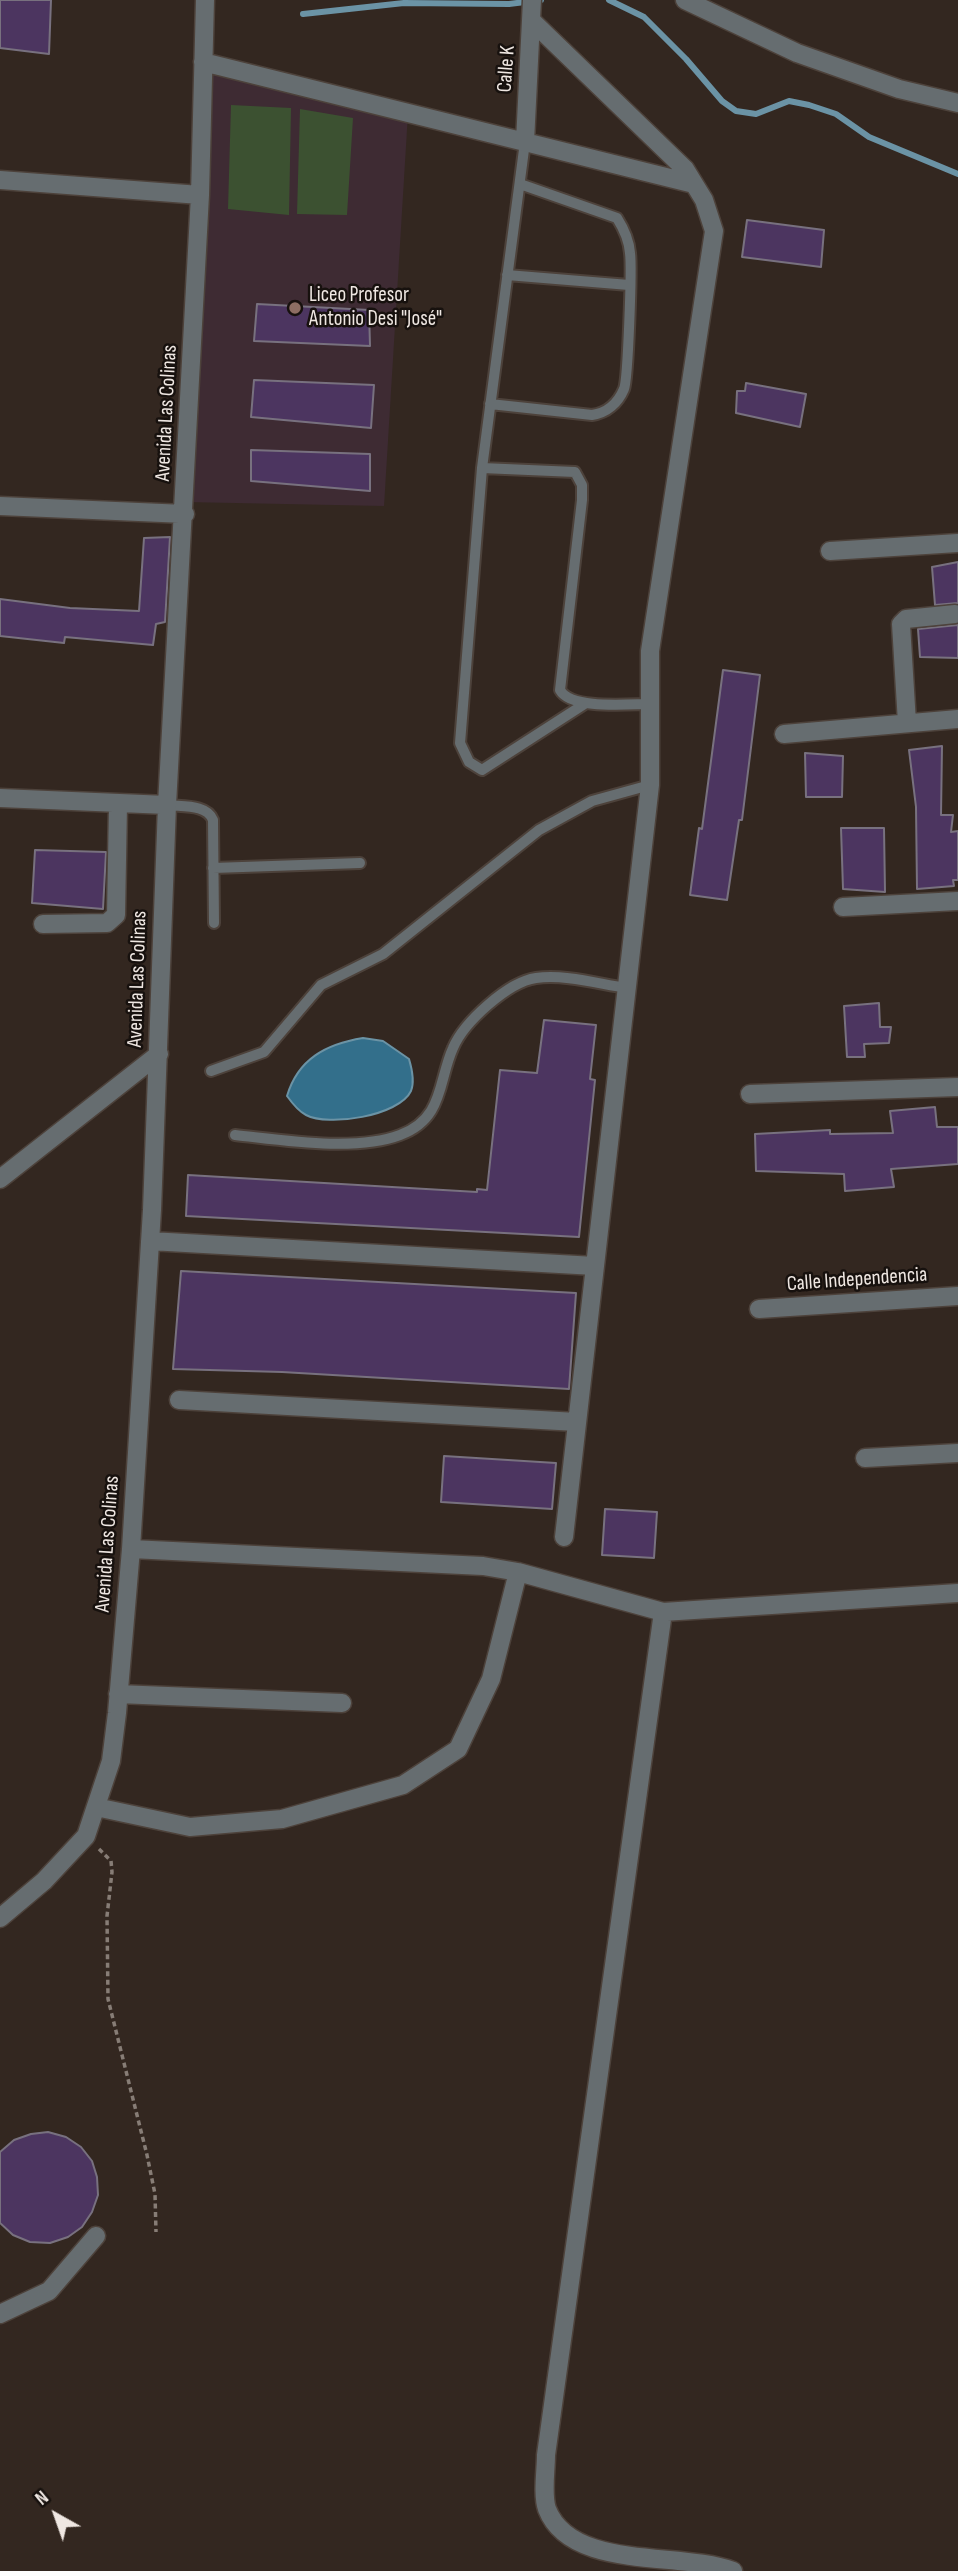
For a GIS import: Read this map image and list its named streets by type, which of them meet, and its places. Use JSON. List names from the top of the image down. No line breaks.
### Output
{"streets":{"street":["Calle K","Avenida Las Colinas","Calle Independencia"]},"places":["Liceo Profesor Antonio Desi \"José\""],"north":"top left"}
